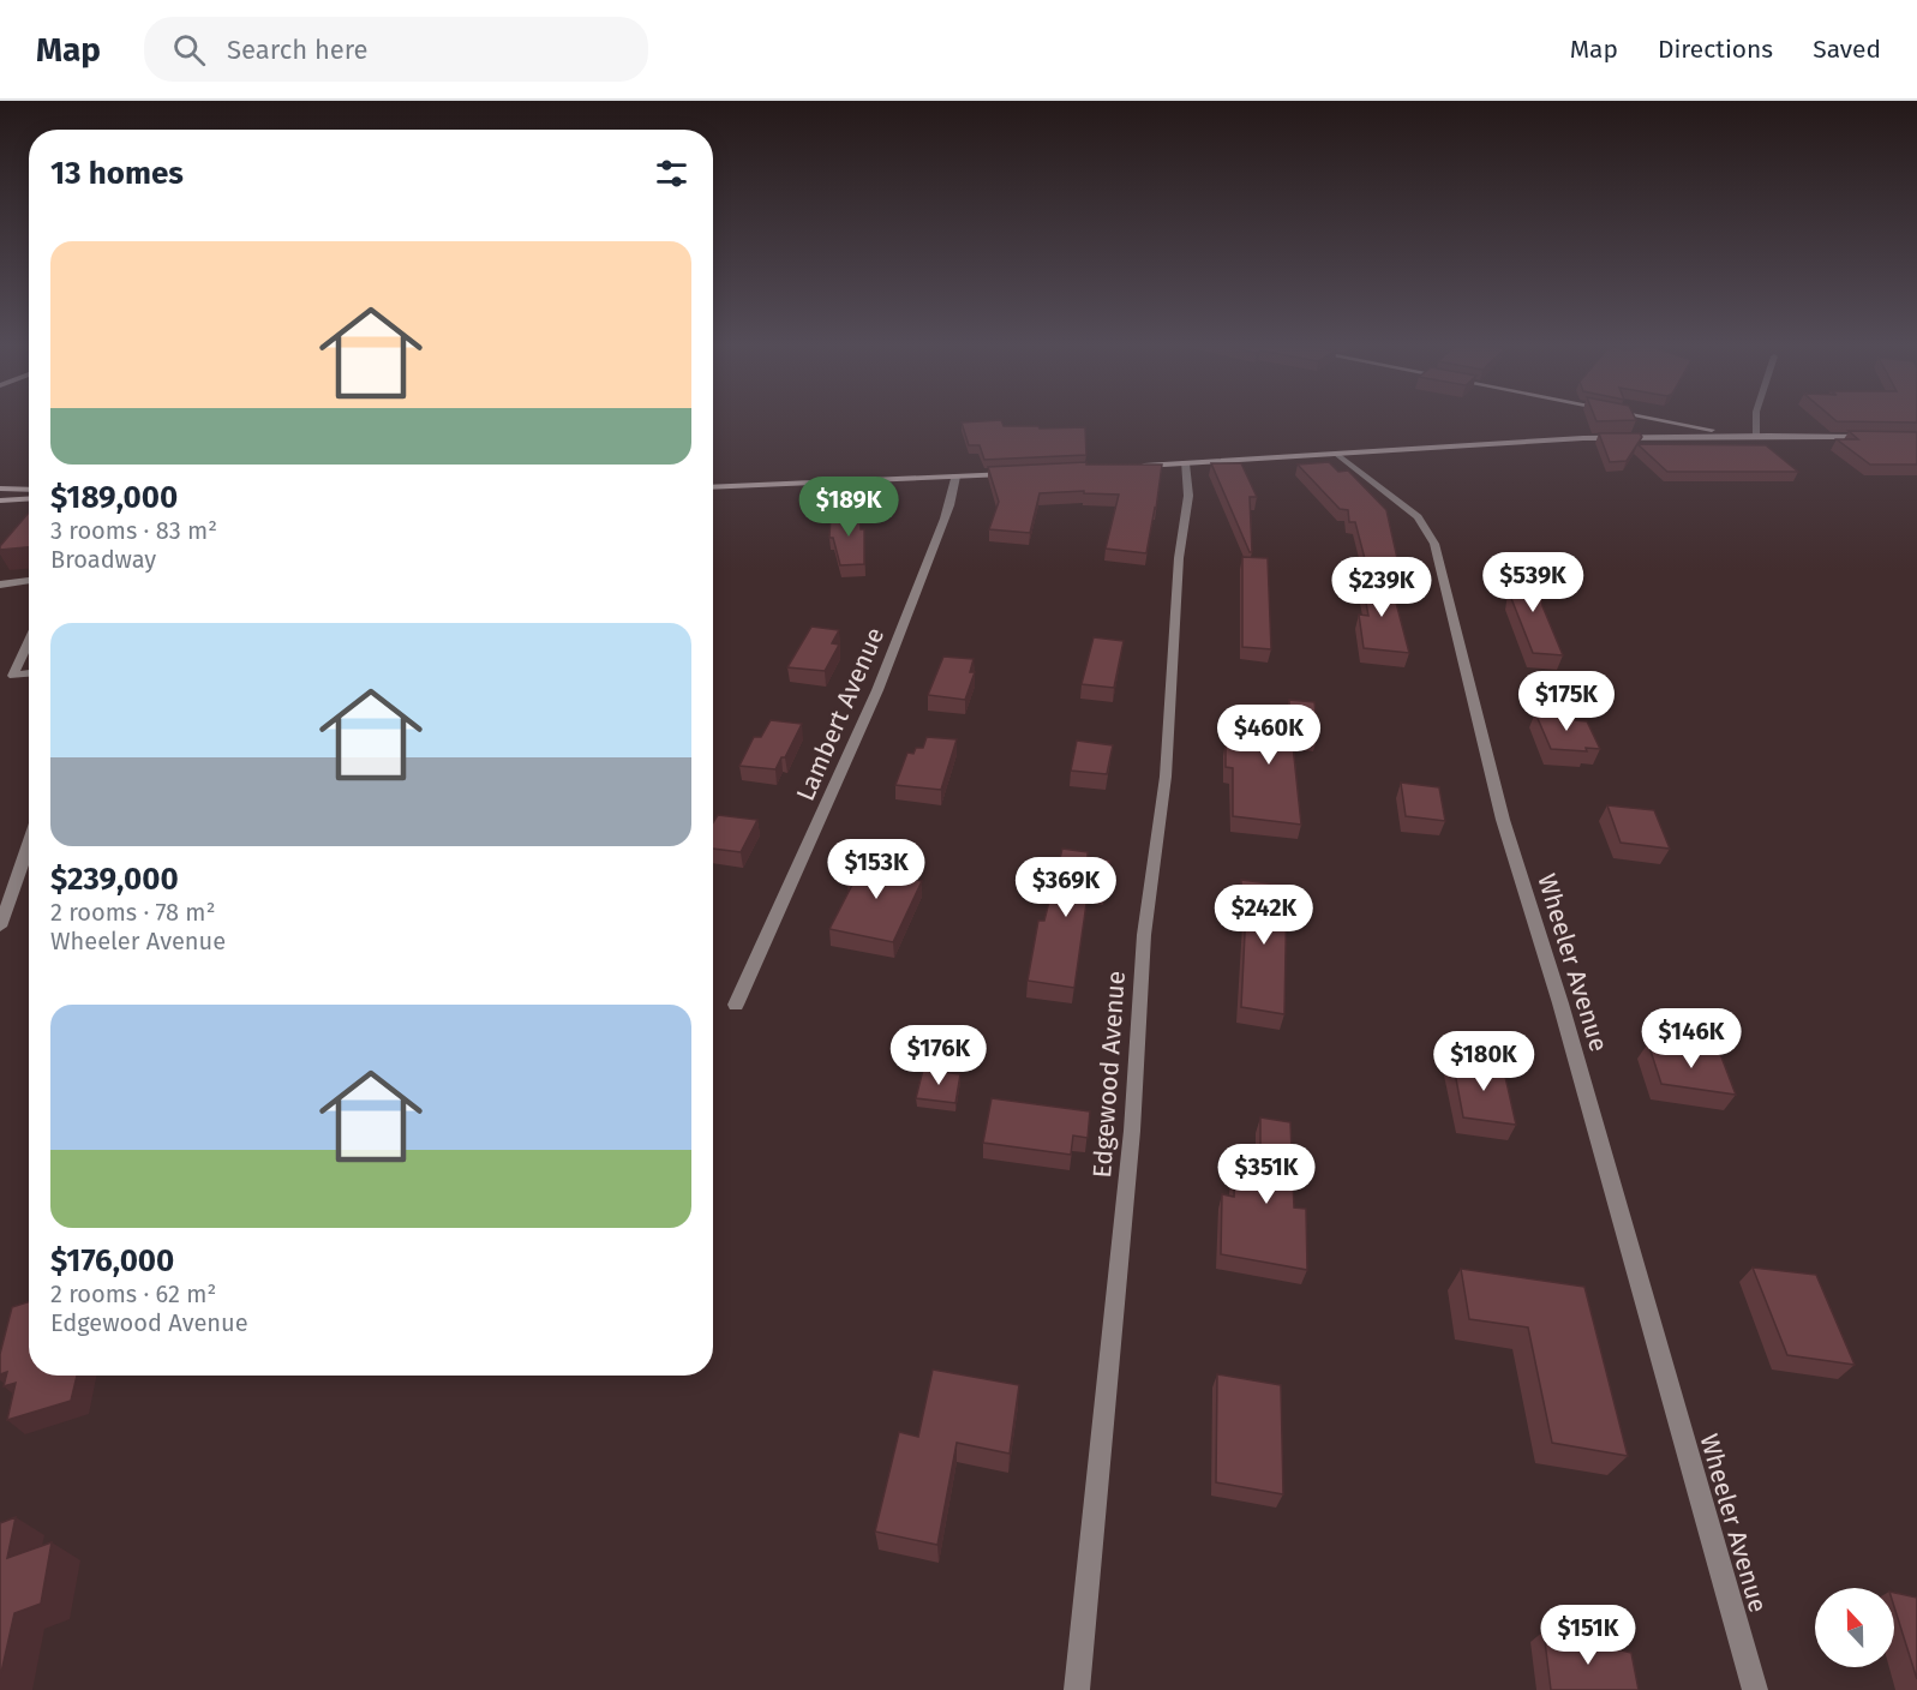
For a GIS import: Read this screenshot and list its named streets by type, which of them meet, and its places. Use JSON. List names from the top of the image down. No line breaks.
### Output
{"streets":{"street":["Lambert Avenue","Wheeler Avenue","Edgewood Avenue"]},"north":"top","page":{"header":"Map","search":"Search here","nav":["Map","Directions","Saved"],"heading":"13 homes","list":[{"name":"$189,000","note":"3 rooms · 83 m² · Broadway"},{"name":"$239,000","note":"2 rooms · 78 m² · Wheeler Avenue"},{"name":"$176,000","note":"2 rooms · 62 m² · Edgewood Avenue"}],"price":["$189K","$539K","$239K","$175K","$460K","$153K","$369K","$242K","$146K","$176K","$180K","$351K","$151K"]}}
